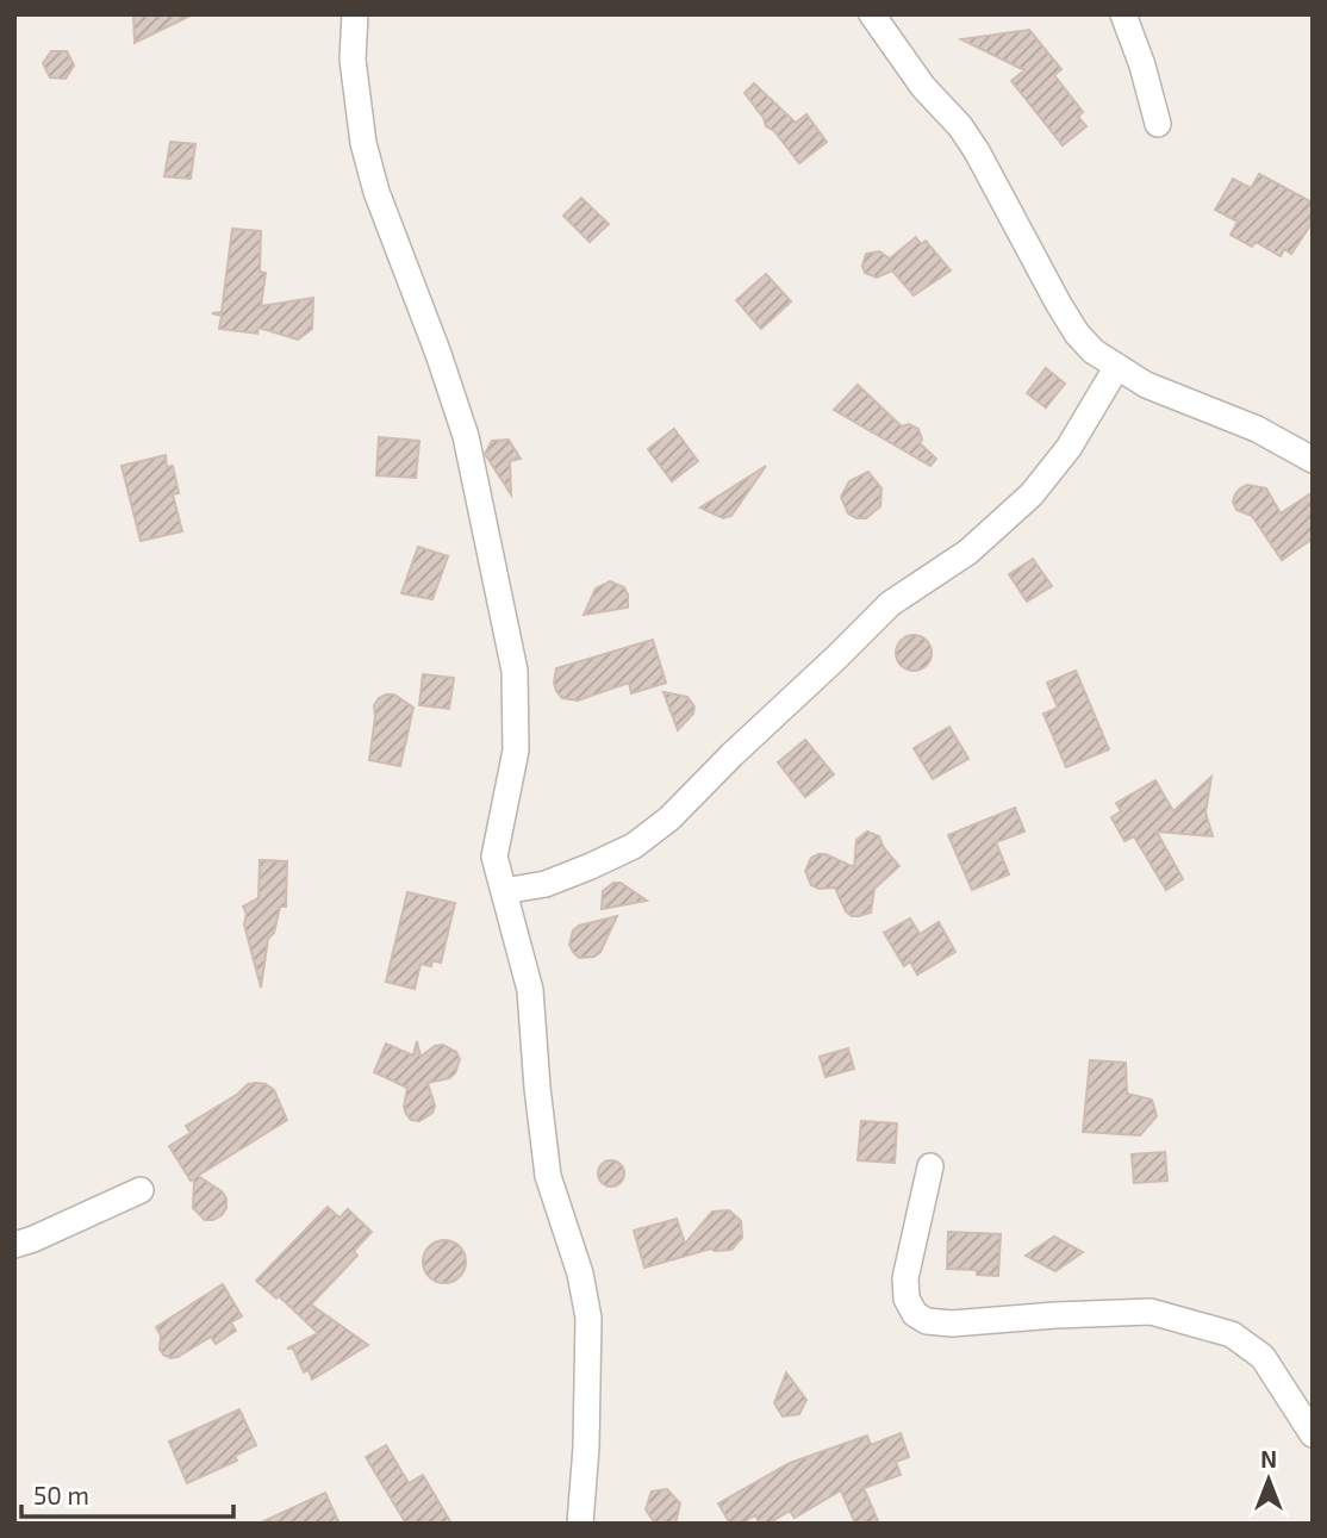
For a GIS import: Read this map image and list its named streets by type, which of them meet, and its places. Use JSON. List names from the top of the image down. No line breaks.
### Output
{"scale_bar":"50 m","north":"top"}
